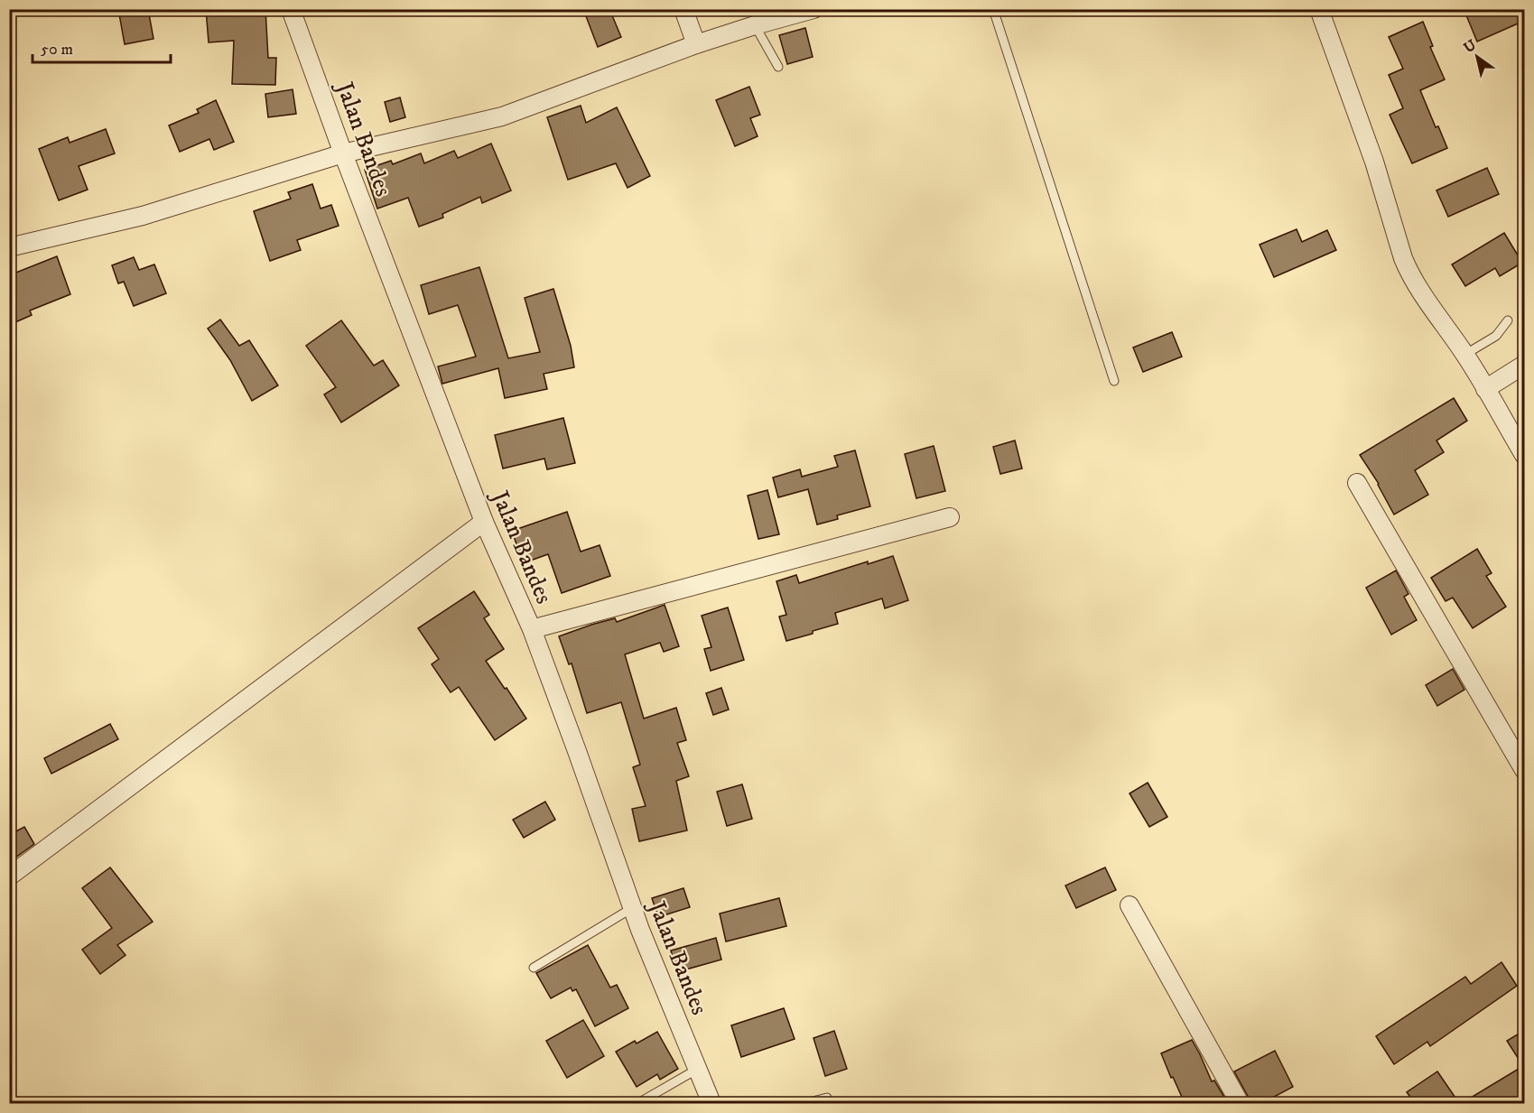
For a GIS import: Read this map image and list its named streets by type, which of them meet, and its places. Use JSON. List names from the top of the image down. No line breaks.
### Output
{"streets":{"street":["Jalan Bandes"]},"scale_bar":"50 m","north":"top left"}
